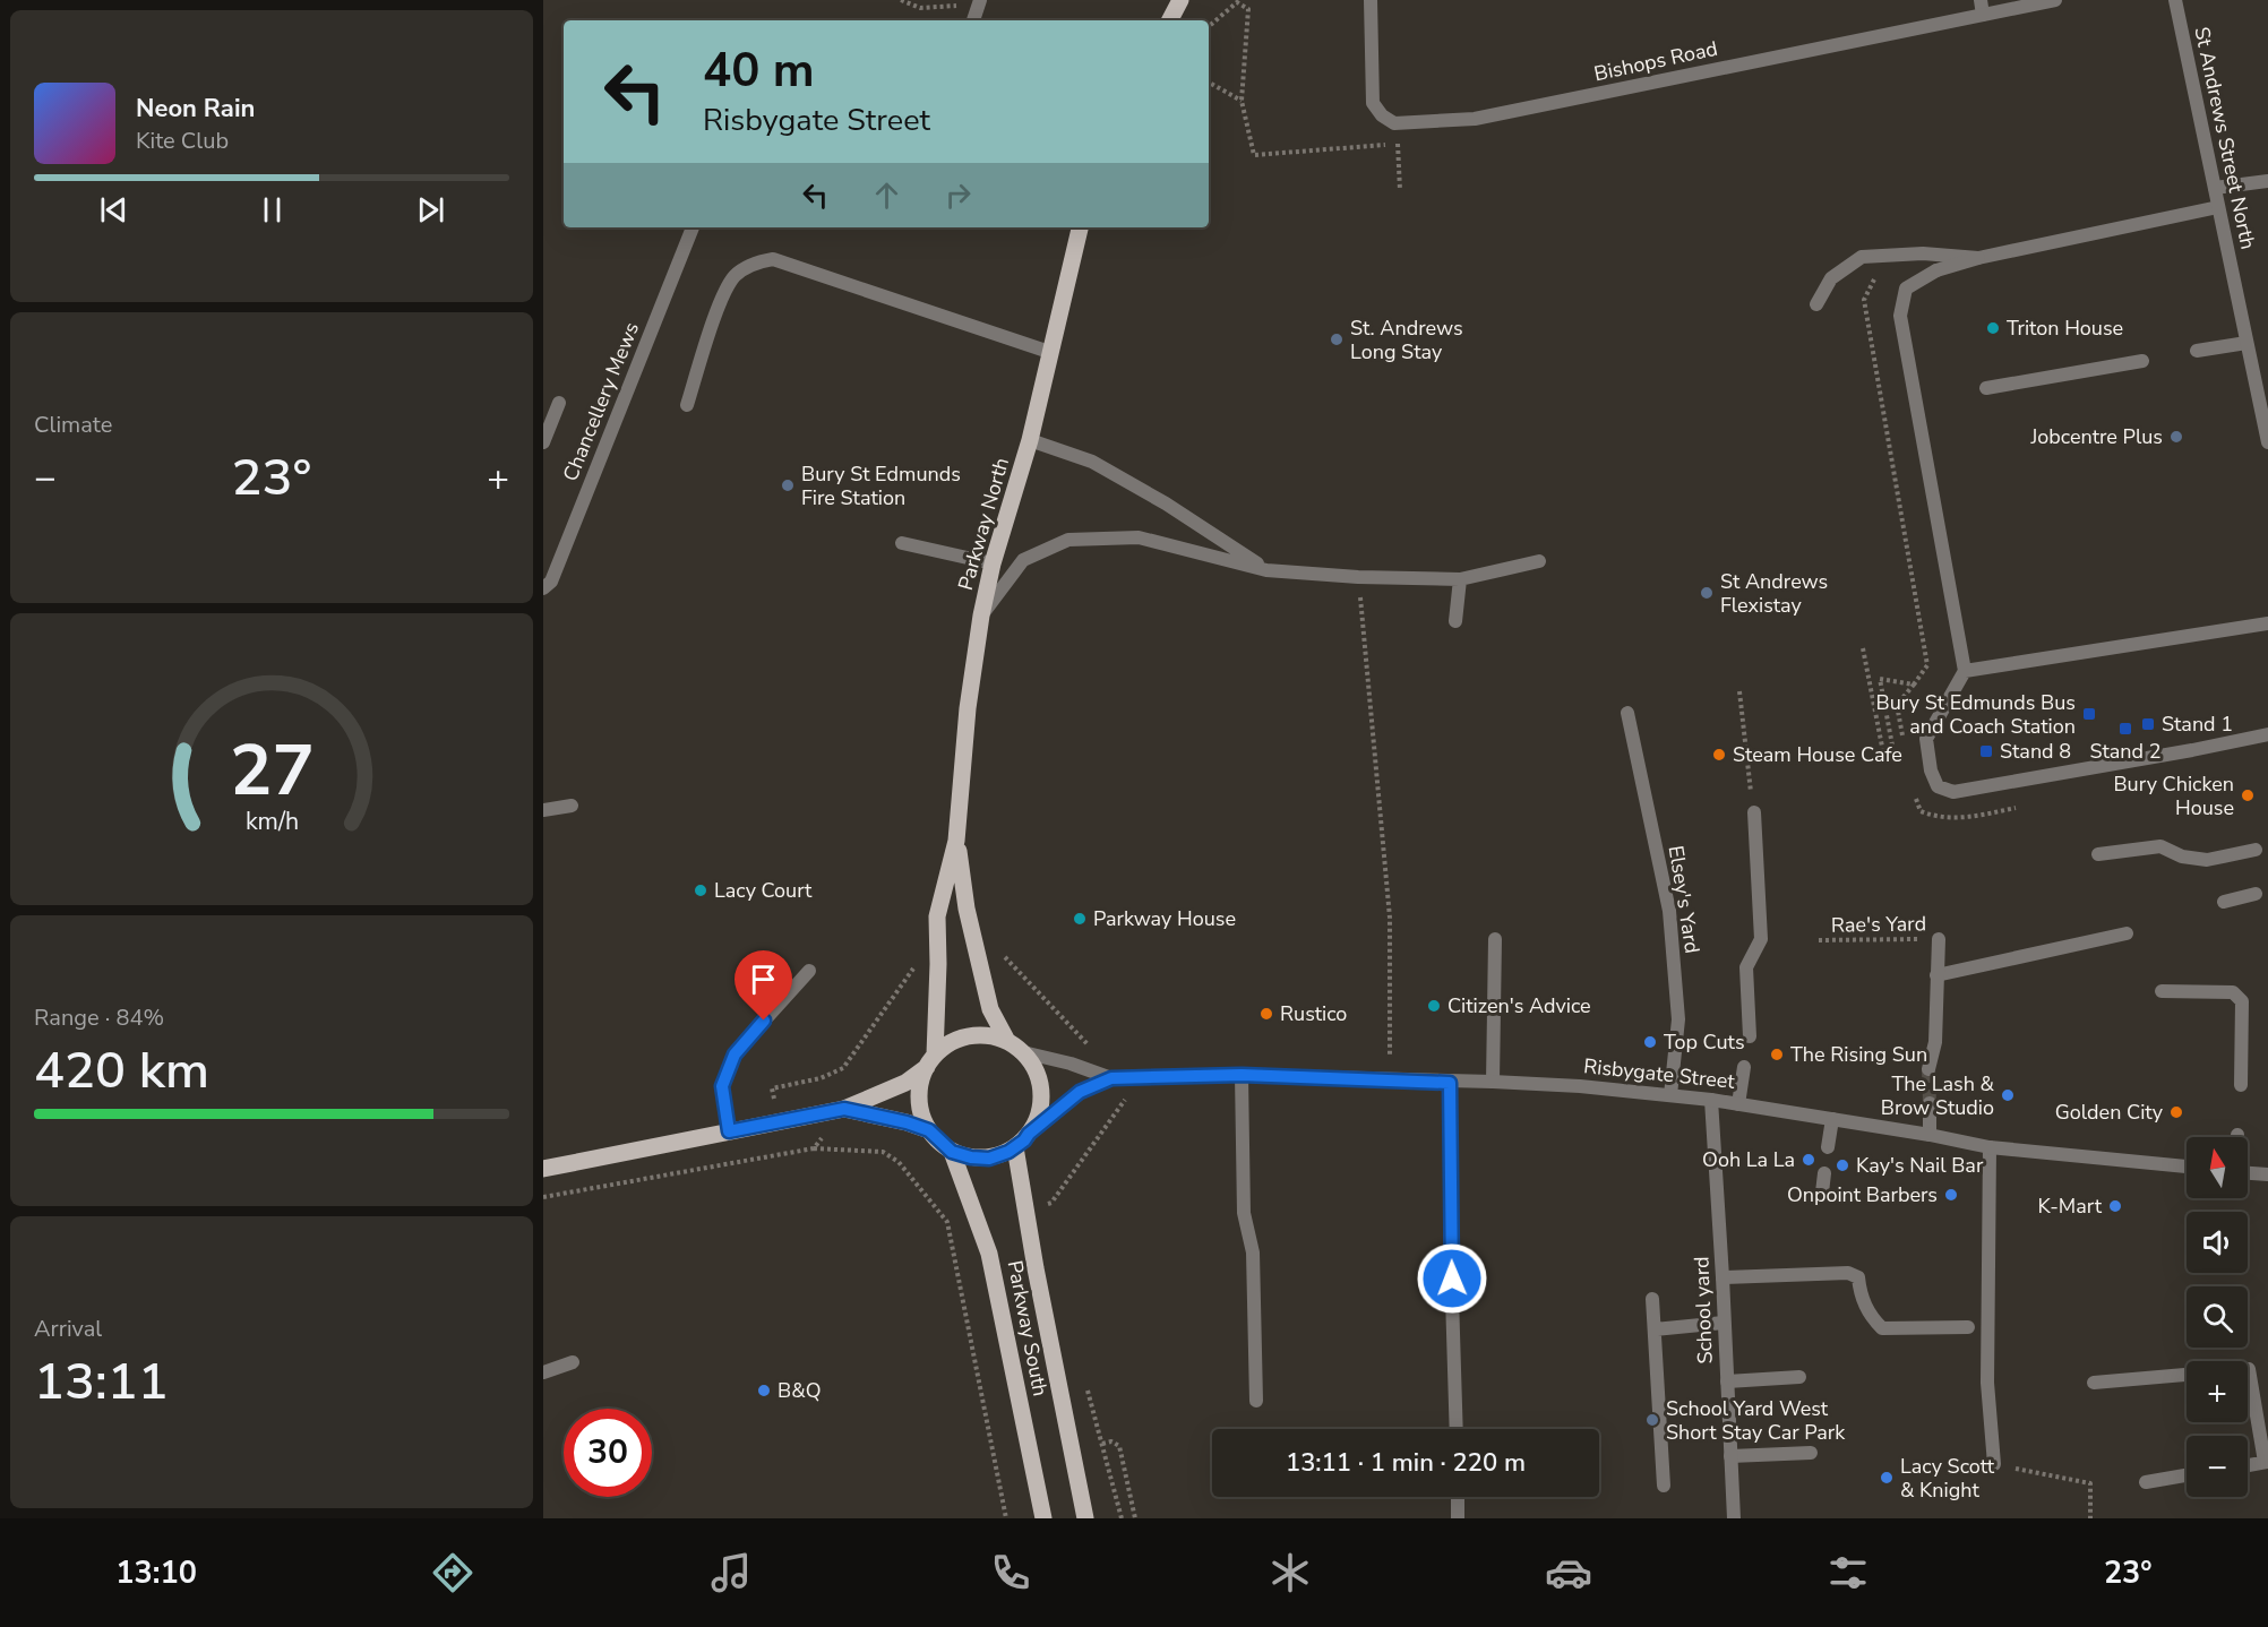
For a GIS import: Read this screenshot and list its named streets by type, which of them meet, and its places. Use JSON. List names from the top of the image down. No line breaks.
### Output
{"streets":{"main road":["Parkway North","Parkway South"],"street":["Bishops Road","St Andrews Street North","Chancellery Mews","Elsey's Yard","Risbygate Street","School yard"],"path":["Rae's Yard"]},"crossings":[["Parkway North","Risbygate Street"],["Parkway North","Parkway South"],["Elsey's Yard","Risbygate Street"],["Risbygate Street","School yard"],["Risbygate Street","Parkway South"]],"places":{"other":["Triton House","St. Andrews Long Stay","Jobcentre Plus","Bury St Edmunds Fire Station","St Andrews Flexistay","Steam House Cafe","Bury Chicken House","Lacy Court","Parkway House","Citizen's Advice","Rustico","Top Cuts","The Rising Sun","The Lash & Brow Studio","Golden City","Ooh La La","Kay's Nail Bar","Onpoint Barbers","K-Mart","B&Q","School Yard West Short Stay Car Park","Lacy Scott & Knight"],"transit":["Bury St Edmunds Bus and Coach Station","Stand 1","Stand 2","Stand 8"]},"north":"top","page":{"turn":["40 m","Risbygate Street"],"song":["Neon Rain","Kite Club"],"tile":["Climate",["Range · 84%","420 km"],["Arrival","13:11"]],"heat":["−","23°","+"],"map_buttons":["+","−"],"limit":"30","trip":"13:11 · 1 min · 220 m","tabs":["13:10","23°"],"gauge":["27","km/h"]}}
